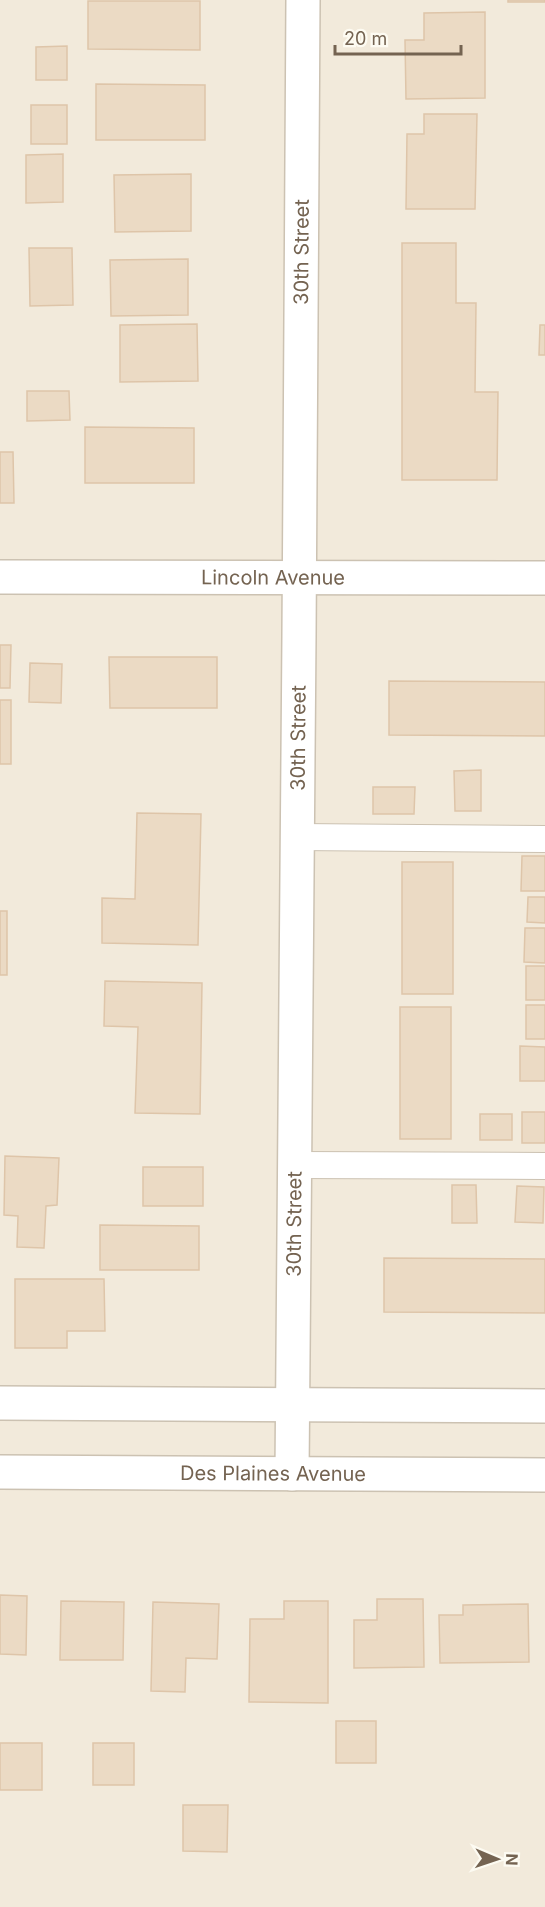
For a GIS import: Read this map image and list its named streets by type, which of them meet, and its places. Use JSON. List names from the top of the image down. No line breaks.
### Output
{"streets":{"street":["30th Street","Lincoln Avenue","Des Plaines Avenue"]},"crossings":[["30th Street","Lincoln Avenue"],["30th Street","Des Plaines Avenue"]],"scale_bar":"20 m","north":"right"}
